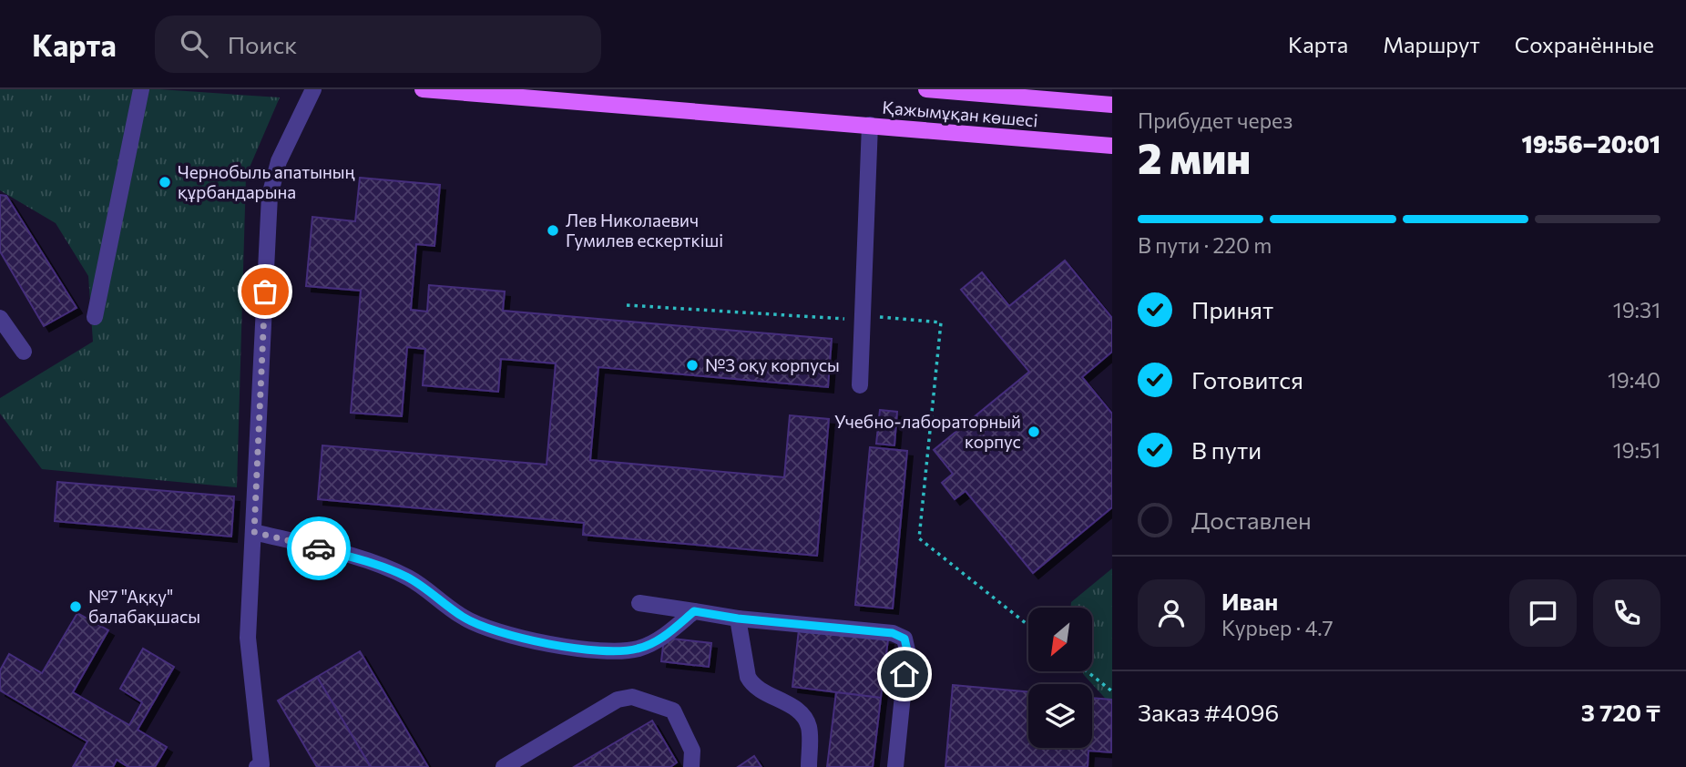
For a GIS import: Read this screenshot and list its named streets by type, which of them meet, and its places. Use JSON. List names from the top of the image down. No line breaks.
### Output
{"streets":{"main road":["Қажымұқан көшесі"]},"places":["Чернобыль апатының құрбандарына","Лев Николаевич Гумилев ескерткіші","№3 оқу корпусы","Учебно-лабораторный корпус","№7 \"Аққу\" балабақшасы"],"north":"bottom left","page":{"header":"Карта","search":"Поиск","nav":["Карта","Маршрут","Сохранённые"],"heading":["2 мин","Прибудет через","19:56–20:01"],"panel":["Иван","Курьер · 4.7","Заказ #4096","3 720 ₸"],"bar":"В пути · 220 m","list":[["Принят","19:31"],["Готовится","19:40"],["В пути","19:51"],"Доставлен"]}}
